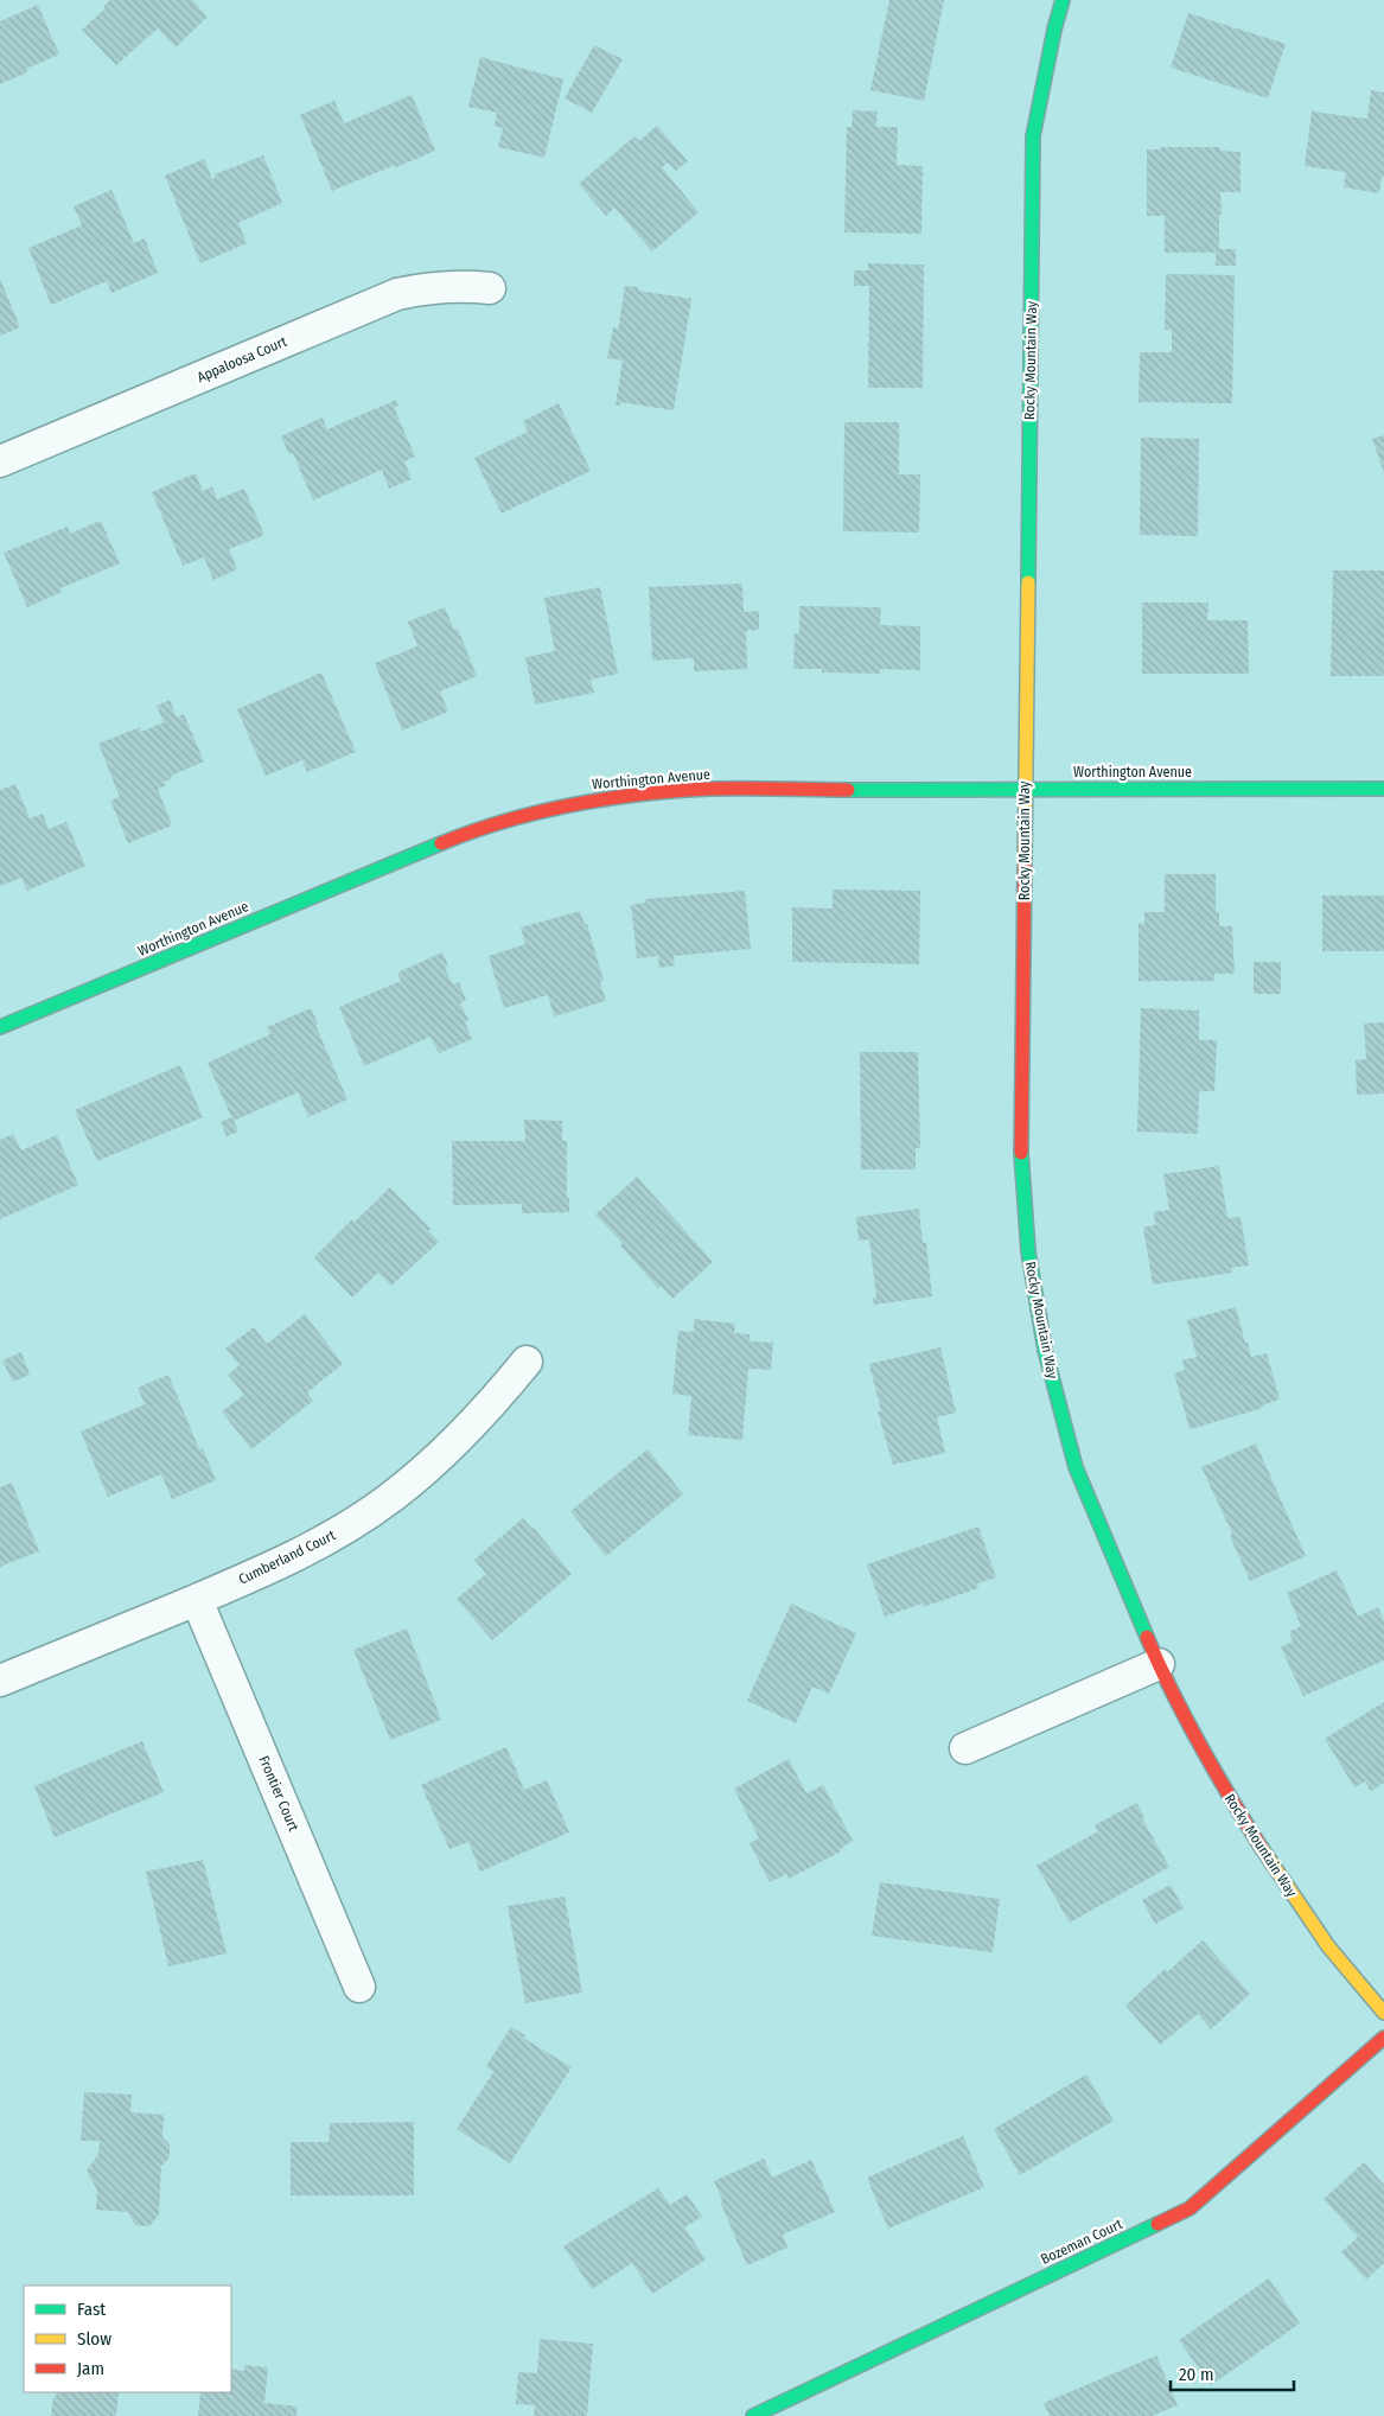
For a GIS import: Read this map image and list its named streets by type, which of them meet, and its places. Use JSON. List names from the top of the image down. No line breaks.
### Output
{"streets":{"street":["Appaloosa Court","Rocky Mountain Way","Worthington Avenue","Cumberland Court","Frontier Court","Bozeman Court"]},"crossings":[["Rocky Mountain Way","Worthington Avenue"],["Cumberland Court","Frontier Court"]],"legend":["Fast","Slow","Jam"],"scale_bar":"20 m"}
